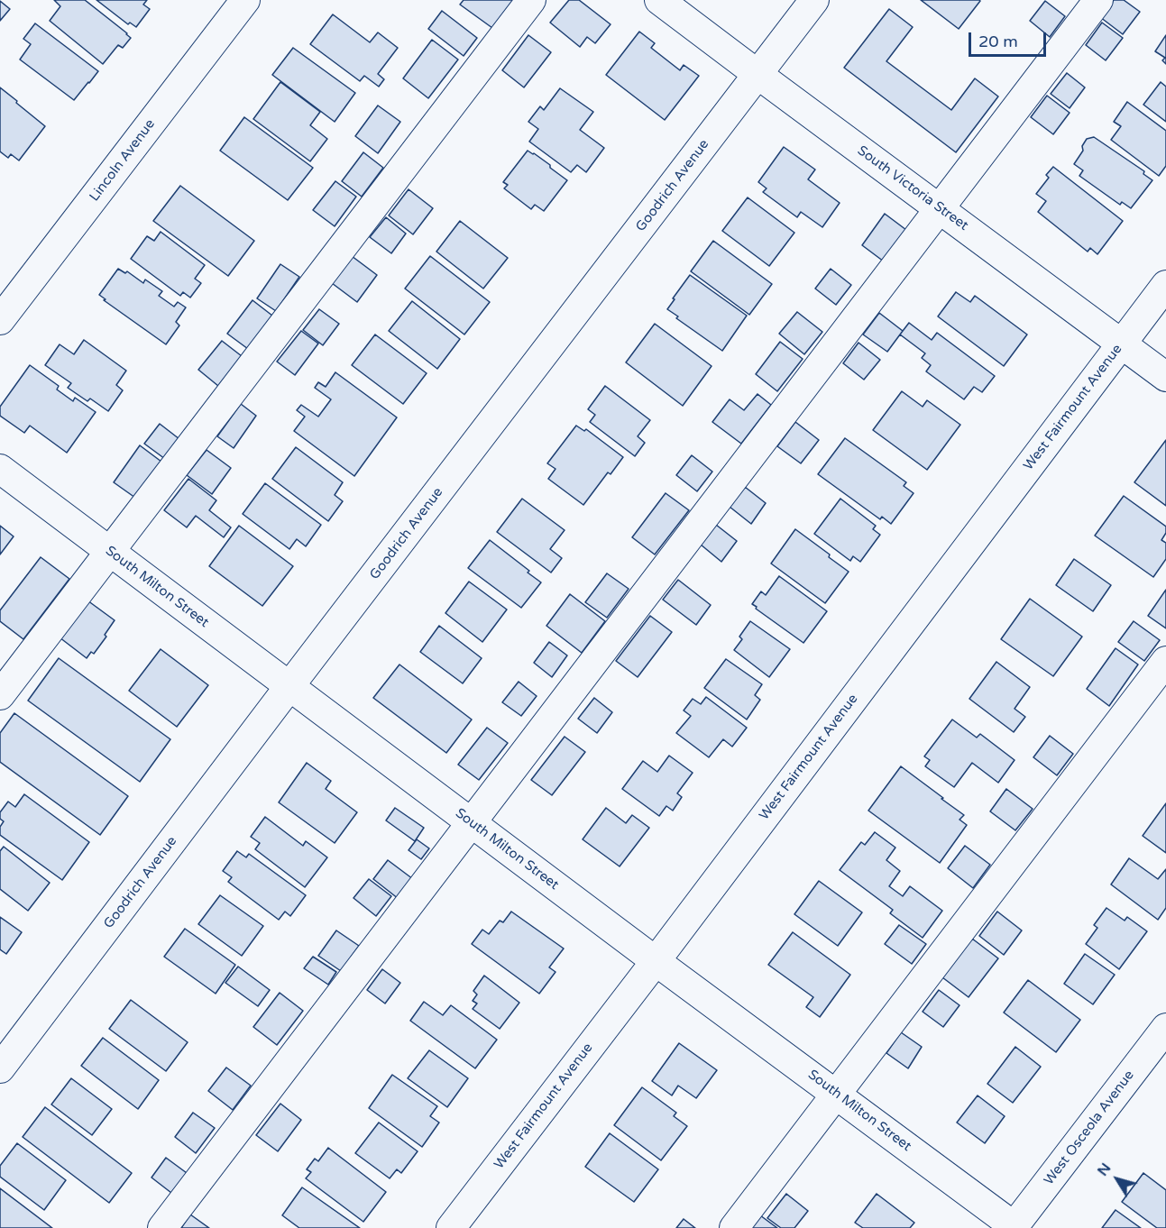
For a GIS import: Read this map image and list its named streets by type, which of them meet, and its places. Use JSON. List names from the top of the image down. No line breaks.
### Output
{"streets":{"street":["Lincoln Avenue","Goodrich Avenue","South Victoria Street","West Fairmount Avenue","South Milton Street","West Osceola Avenue"]},"crossings":[["Goodrich Avenue","South Victoria Street"],["Goodrich Avenue","South Milton Street"],["South Victoria Street","West Fairmount Avenue"],["West Fairmount Avenue","South Milton Street"],["South Milton Street","West Osceola Avenue"]],"scale_bar":"20 m","north":"top left"}
